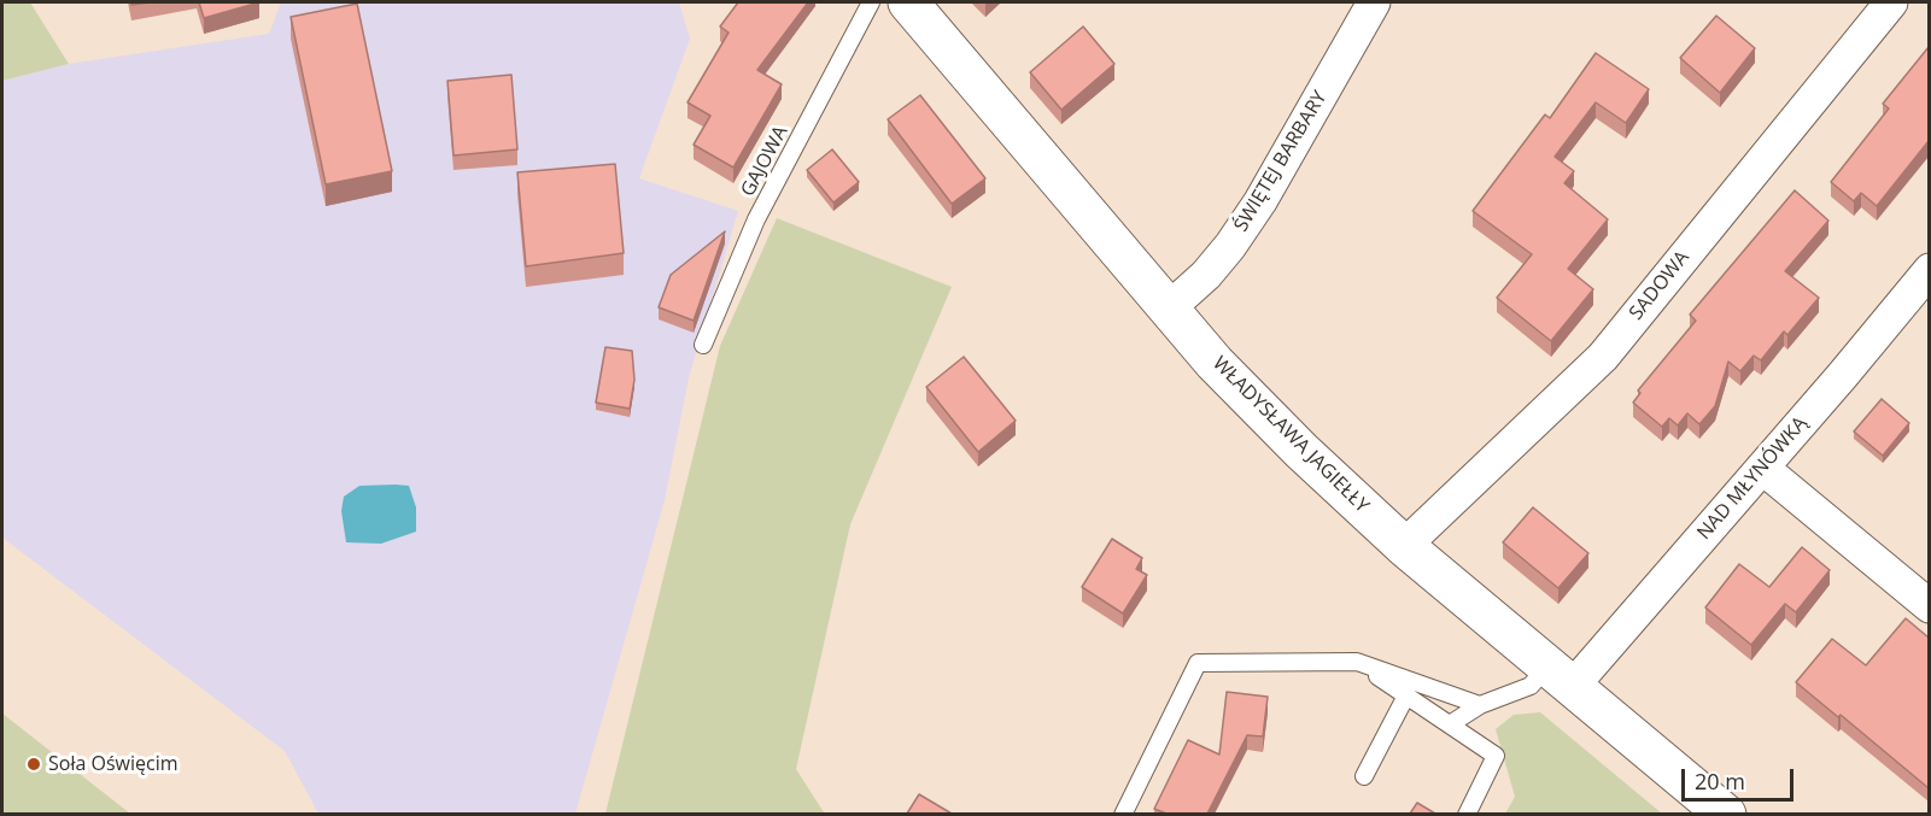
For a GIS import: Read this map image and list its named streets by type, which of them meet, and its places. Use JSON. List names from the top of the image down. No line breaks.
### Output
{"streets":{"street":["ŚWIĘTEJ BARBARY","SADOWA","WŁADYSŁAWA JAGIEŁŁY","NAD MŁYNÓWKĄ"],"lane":["GAJOWA"]},"crossings":[["ŚWIĘTEJ BARBARY","WŁADYSŁAWA JAGIEŁŁY"],["SADOWA","WŁADYSŁAWA JAGIEŁŁY"],["WŁADYSŁAWA JAGIEŁŁY","NAD MŁYNÓWKĄ"]],"places":["Soła Oświęcim"],"scale_bar":"20 m"}
